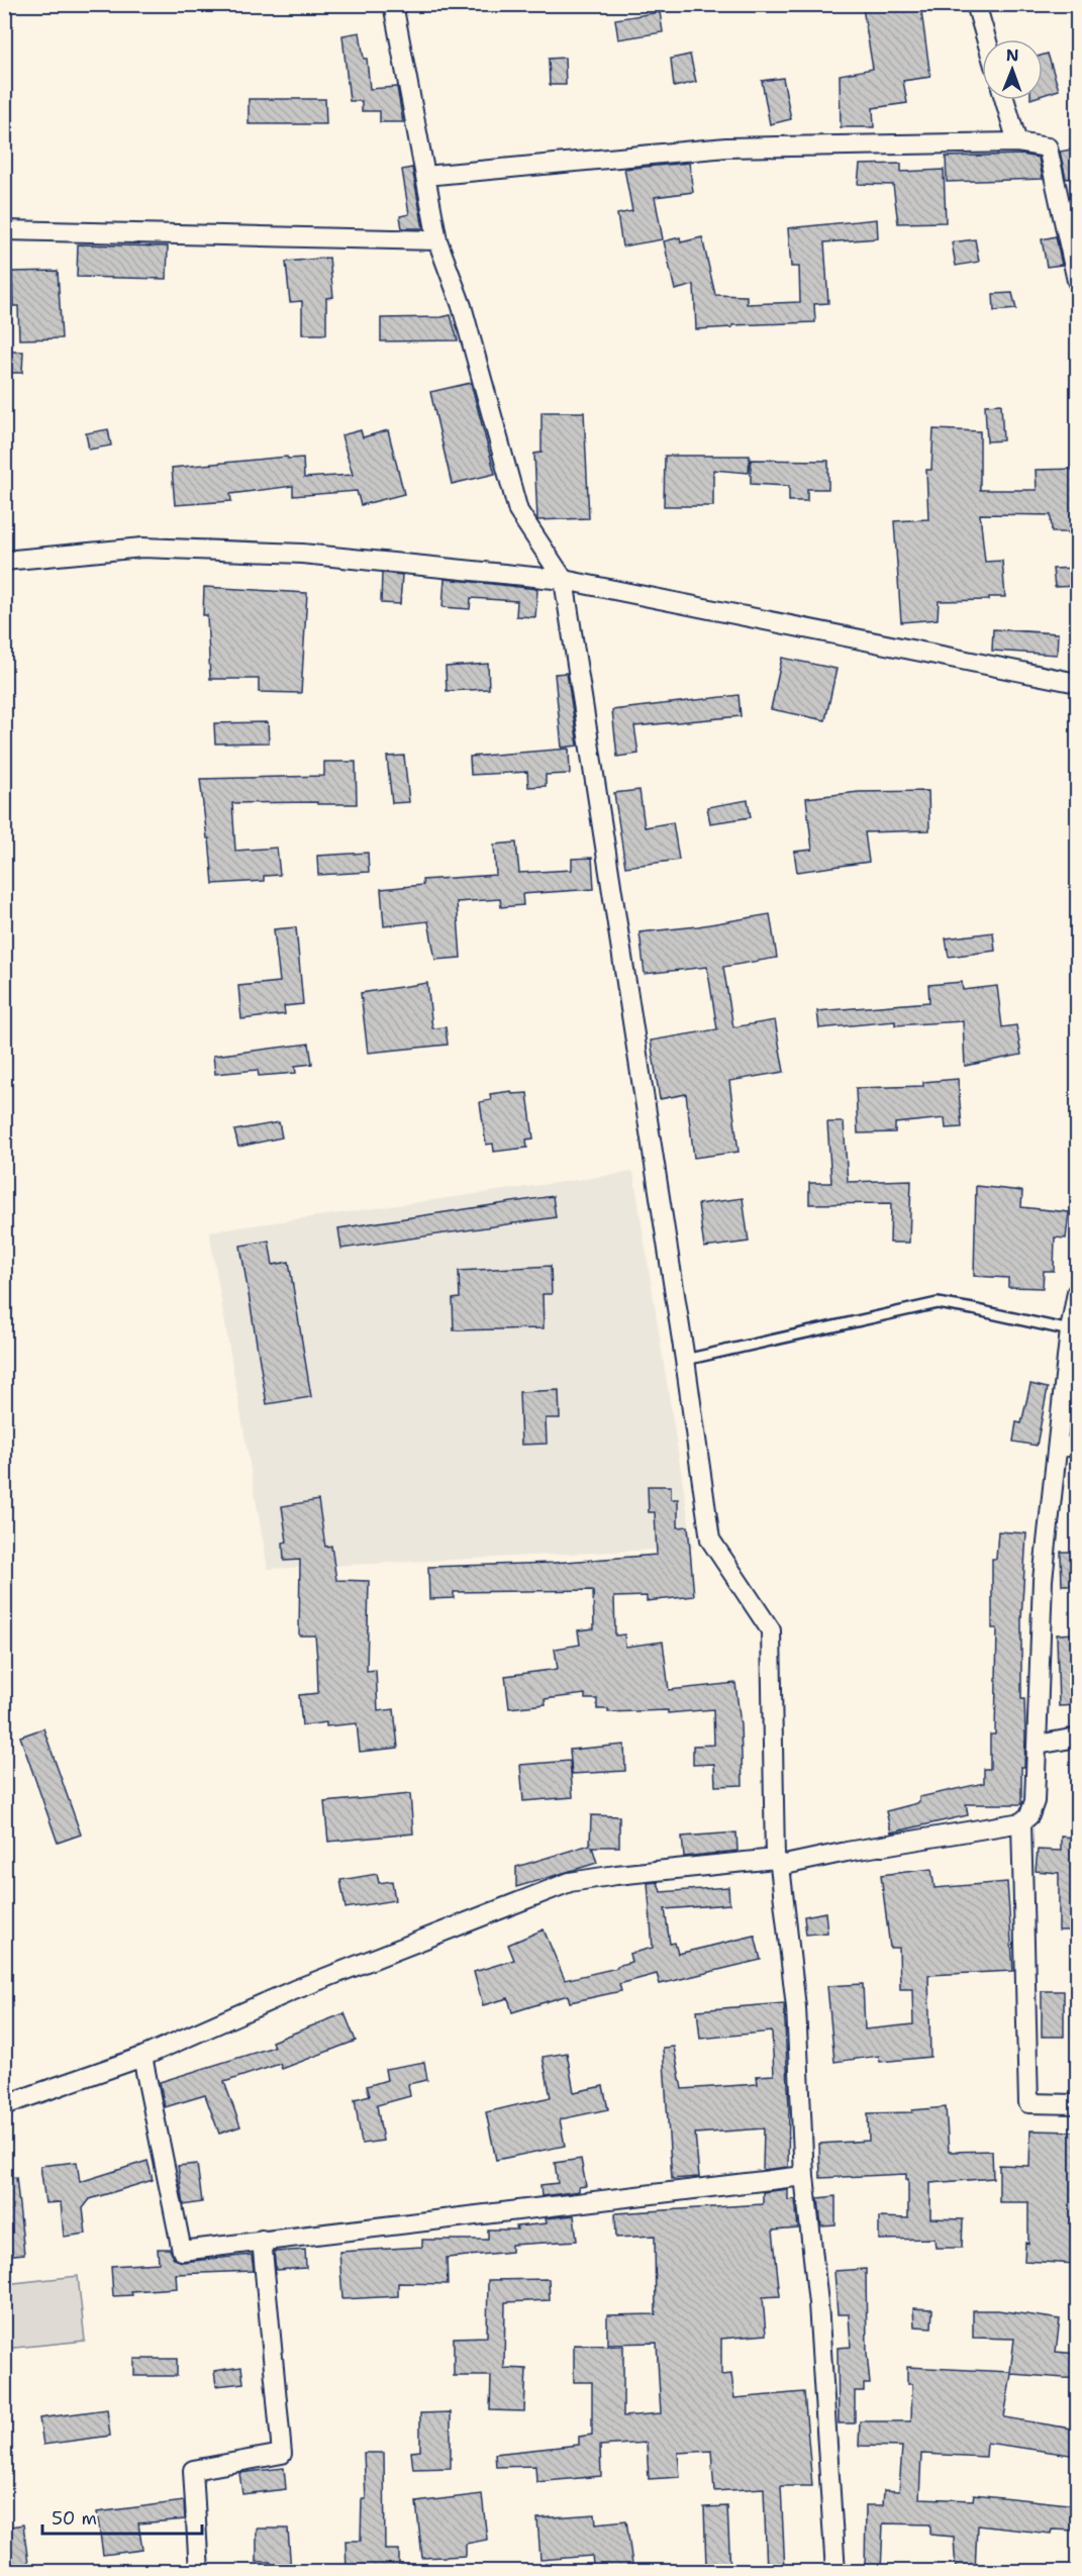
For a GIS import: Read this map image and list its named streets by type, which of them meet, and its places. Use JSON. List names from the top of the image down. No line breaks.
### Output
{"scale_bar":"50 m","north":"top"}
